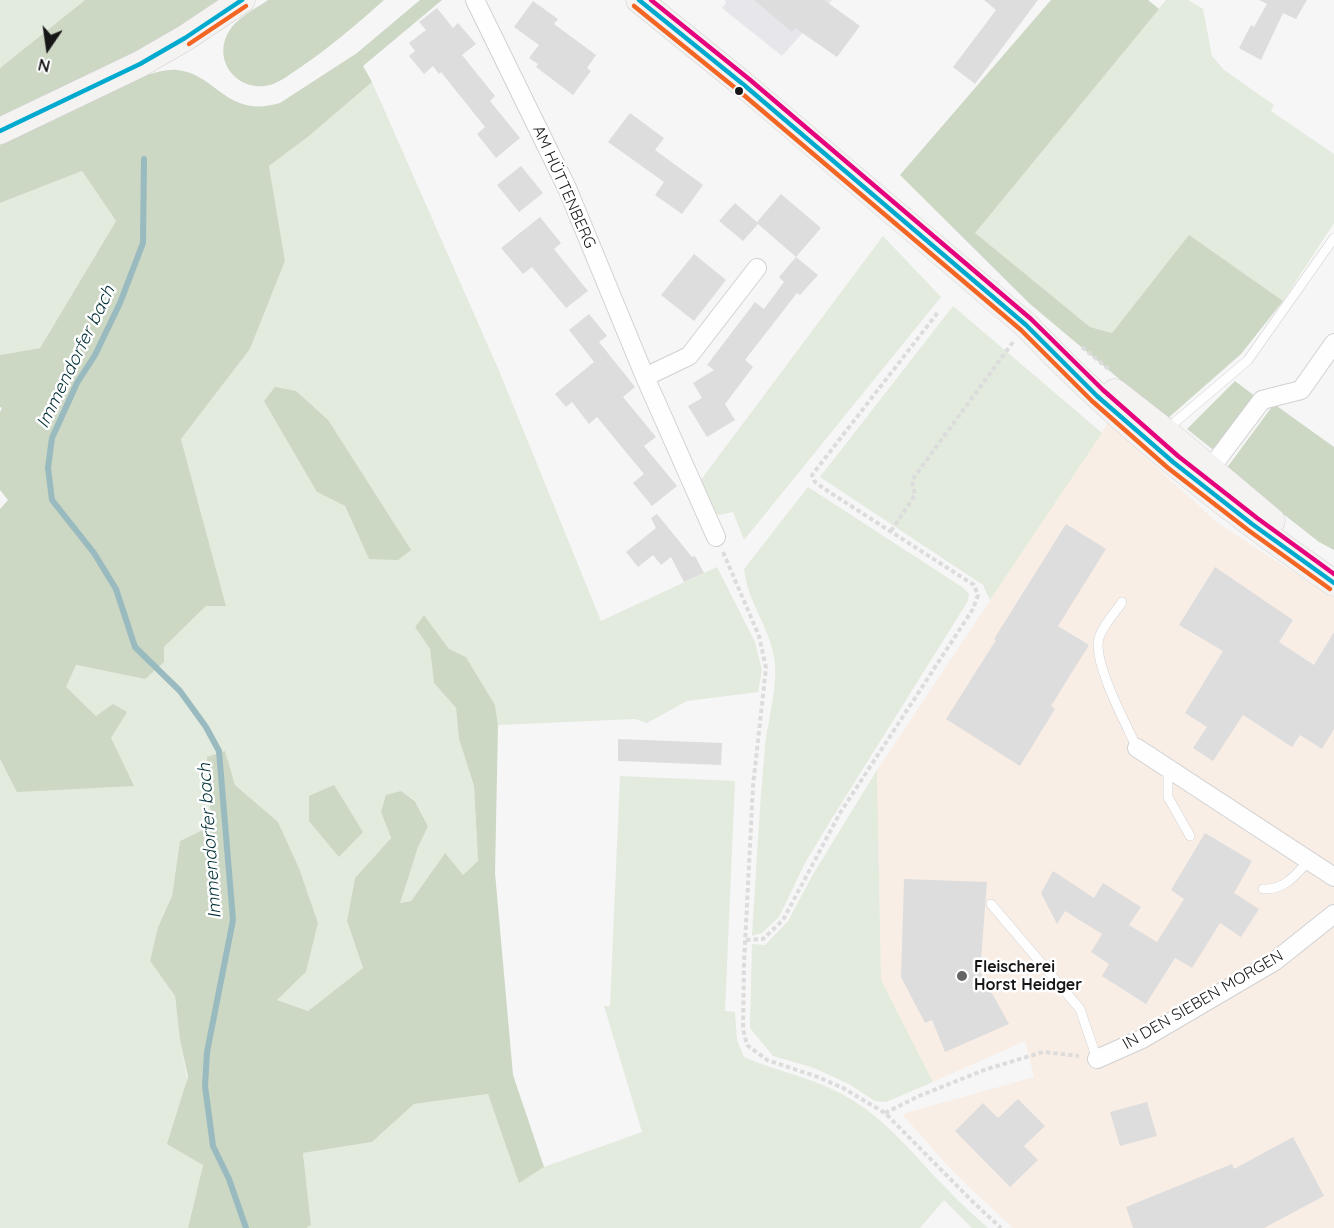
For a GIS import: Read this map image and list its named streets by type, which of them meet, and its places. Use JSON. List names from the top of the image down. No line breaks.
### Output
{"streets":{"street":["AM HÜTTENBERG","IN DEN SIEBEN MORGEN"]},"water":["Immendorfer bach"],"places":["Fleischerei Horst Heidger"],"north":"bottom"}
